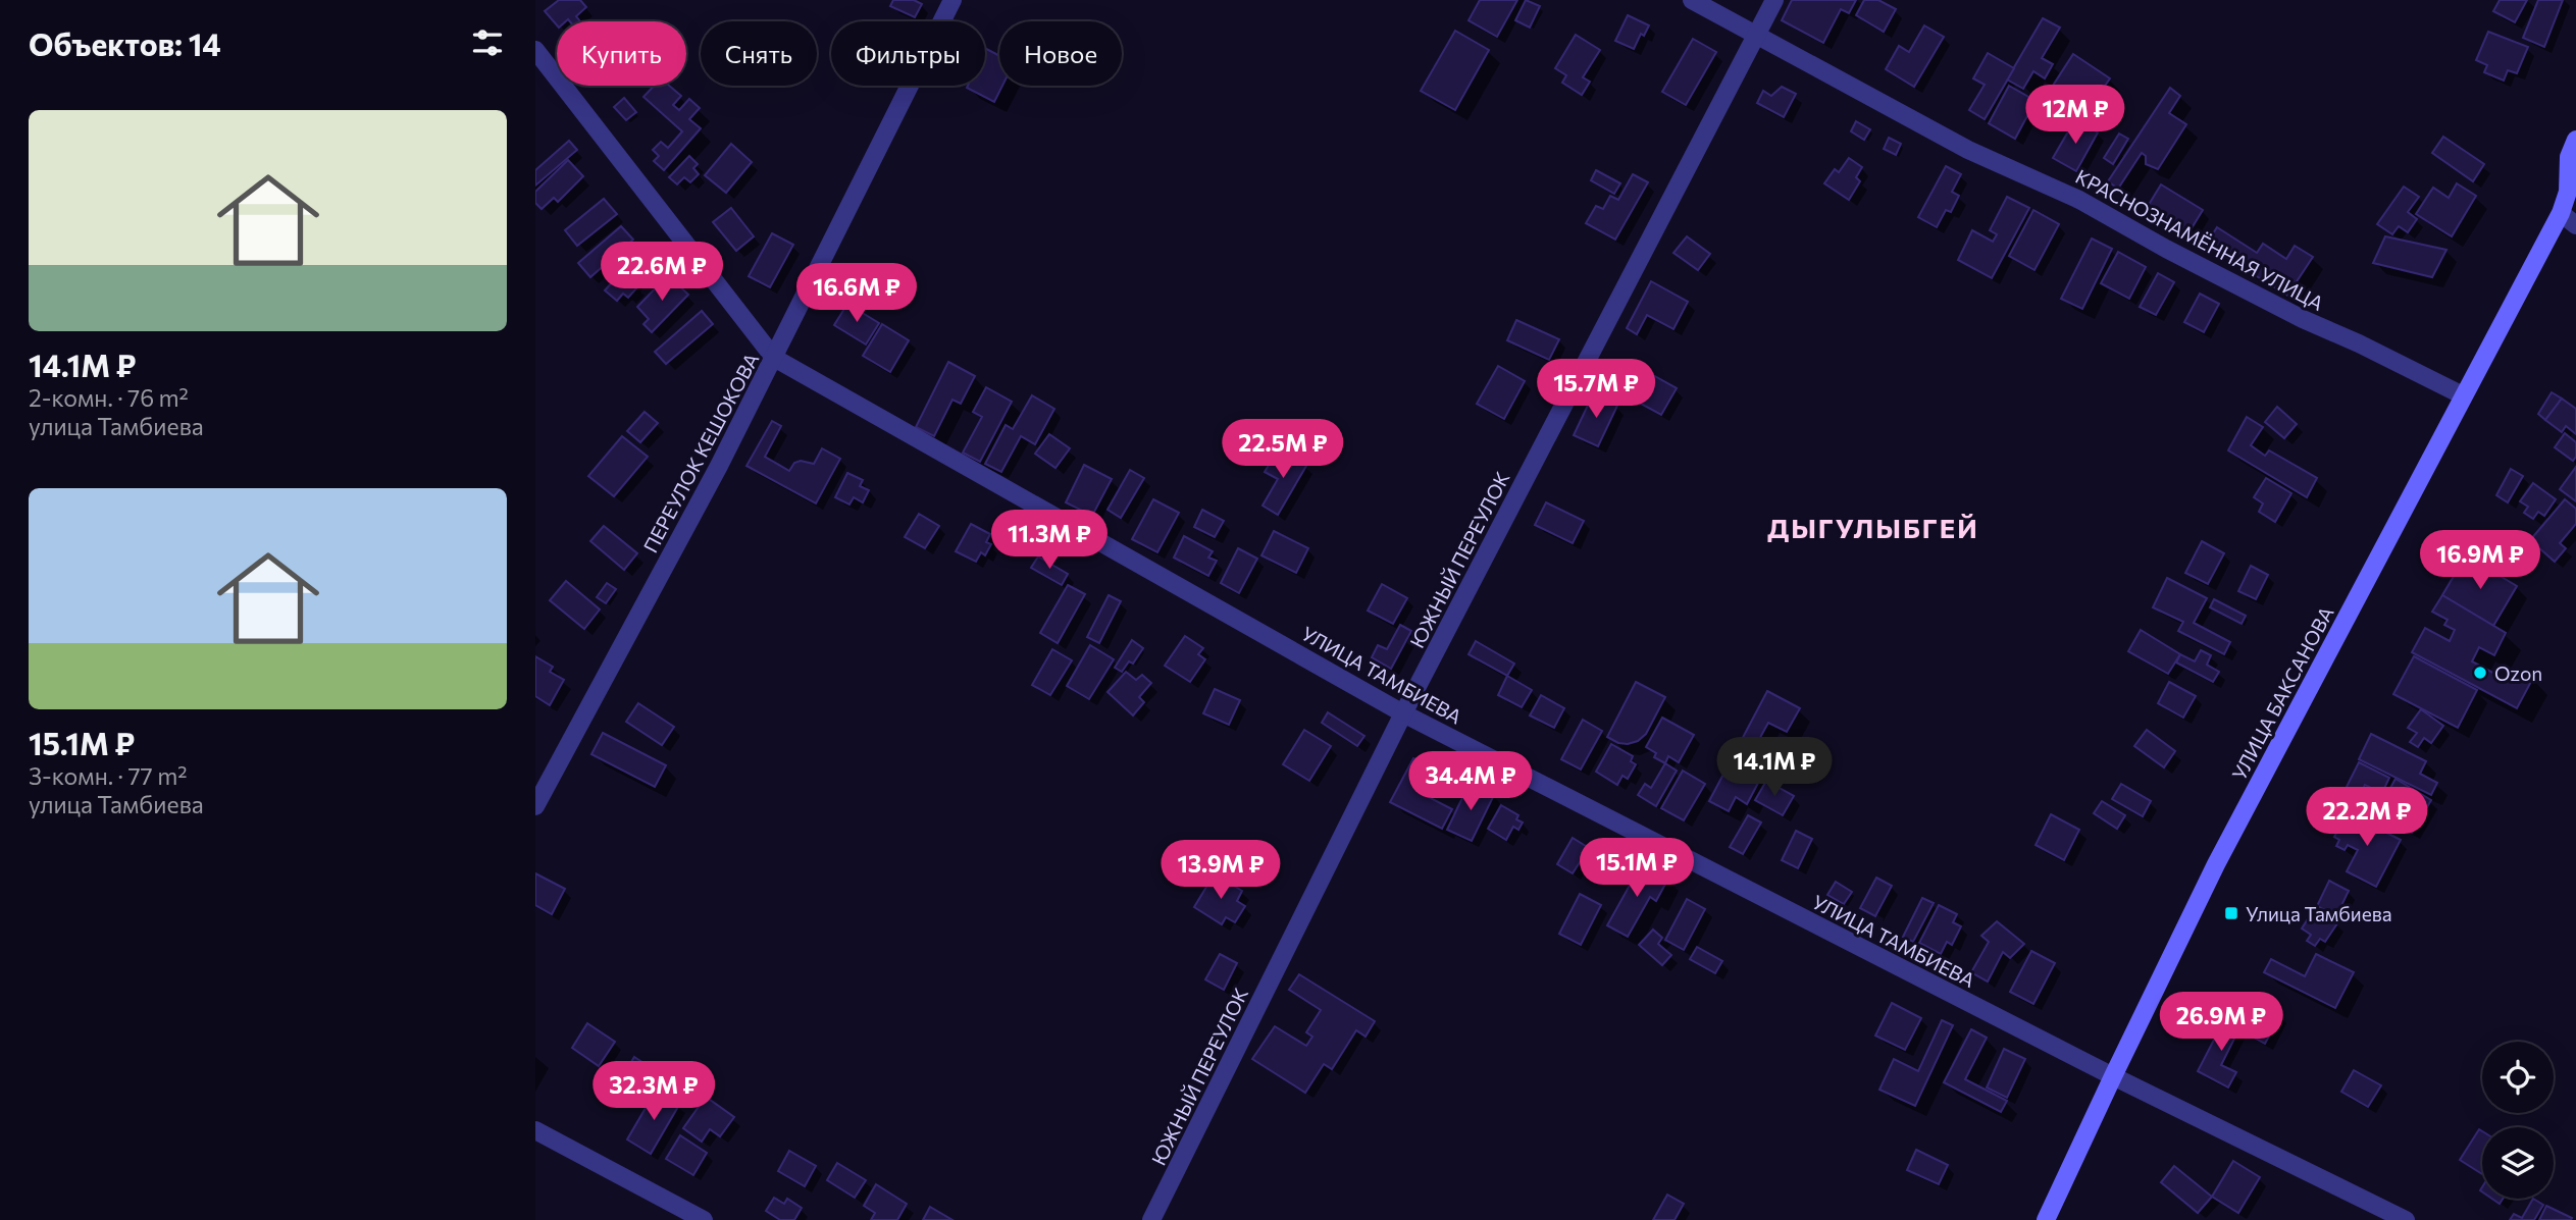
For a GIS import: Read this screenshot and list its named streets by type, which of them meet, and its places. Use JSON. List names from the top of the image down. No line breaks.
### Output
{"streets":{"main road":["УЛИЦА БАКСАНОВА"],"street":["КРАСНОЗНАМЁННАЯ УЛИЦА","ПЕРЕУЛОК КЕШОКОВА","ЮЖНЫЙ ПЕРЕУЛОК","УЛИЦА ТАМБИЕВА"]},"crossings":[["КРАСНОЗНАМЁННАЯ УЛИЦА","ЮЖНЫЙ ПЕРЕУЛОК"],["КРАСНОЗНАМЁННАЯ УЛИЦА","УЛИЦА БАКСАНОВА"],["ПЕРЕУЛОК КЕШОКОВА","УЛИЦА ТАМБИЕВА"],["ЮЖНЫЙ ПЕРЕУЛОК","УЛИЦА ТАМБИЕВА"],["УЛИЦА ТАМБИЕВА","УЛИЦА БАКСАНОВА"]],"districts":["ДЫГУЛЫБГЕЙ"],"places":{"other":["Ozon"],"transit":["Улица Тамбиева"]},"page":{"heading":"Объектов: 14","chip":["Купить","Снять","Фильтры","Новое"],"price":["12M ₽","22.6M ₽","16.6M ₽","15.7M ₽","22.5M ₽","11.3M ₽","16.9M ₽","14.1M ₽","34.4M ₽","22.2M ₽","15.1M ₽","13.9M ₽","26.9M ₽","32.3M ₽"],"list":[{"name":"14.1M ₽","note":"2-комн. · 76 m² · улица Тамбиева"},{"name":"15.1M ₽","note":"3-комн. · 77 m² · улица Тамбиева"}]}}
